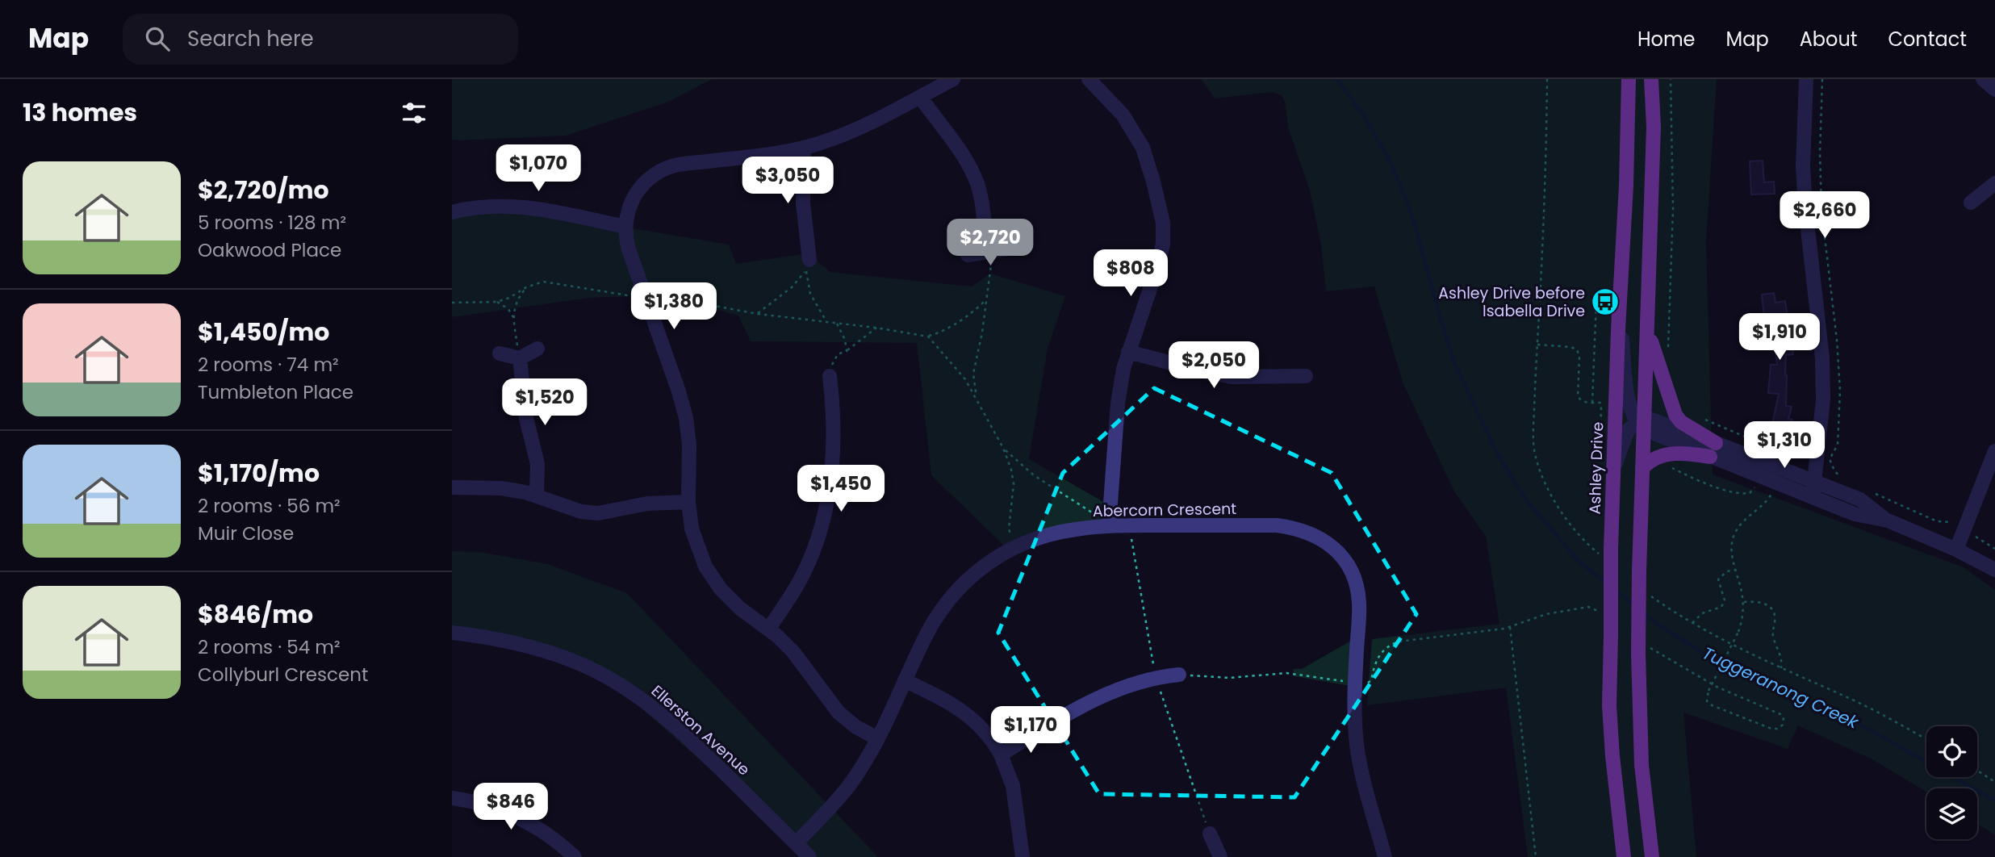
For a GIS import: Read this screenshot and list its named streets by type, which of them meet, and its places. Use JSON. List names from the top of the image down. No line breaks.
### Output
{"streets":{"main road":["Ashley Drive"],"street":["Abercorn Crescent","Ellerston Avenue"]},"crossings":[["Abercorn Crescent","Ellerston Avenue"]],"water":["Tuggeranong Creek"],"places":{"bus stop":["Ashley Drive before Isabella Drive"]},"page":{"header":"Map","search":"Search here","nav":["Home","Map","About","Contact"],"heading":"13 homes","price":["$1,070","$3,050","$2,660","$2,720","$808","$1,380","$1,910","$2,050","$1,520","$1,310","$1,450","$1,170","$846"],"list":[{"name":"$2,720/mo","note":"5 rooms · 128 m² · Oakwood Place"},{"name":"$1,450/mo","note":"2 rooms · 74 m² · Tumbleton Place"},{"name":"$1,170/mo","note":"2 rooms · 56 m² · Muir Close"},{"name":"$846/mo","note":"2 rooms · 54 m² · Collyburl Crescent"}]}}
